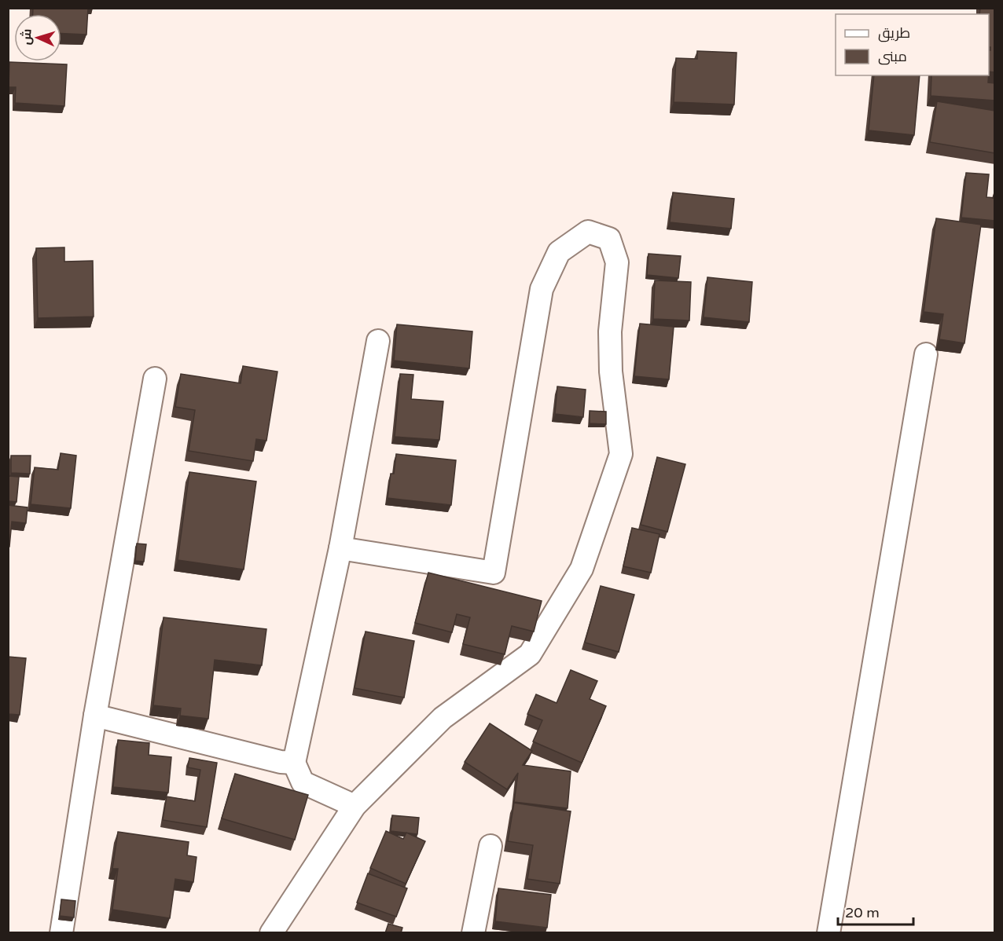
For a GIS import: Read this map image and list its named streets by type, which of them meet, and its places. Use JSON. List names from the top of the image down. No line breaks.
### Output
{"legend":["طريق","مبنى"],"scale_bar":"20 m","north":"left"}
